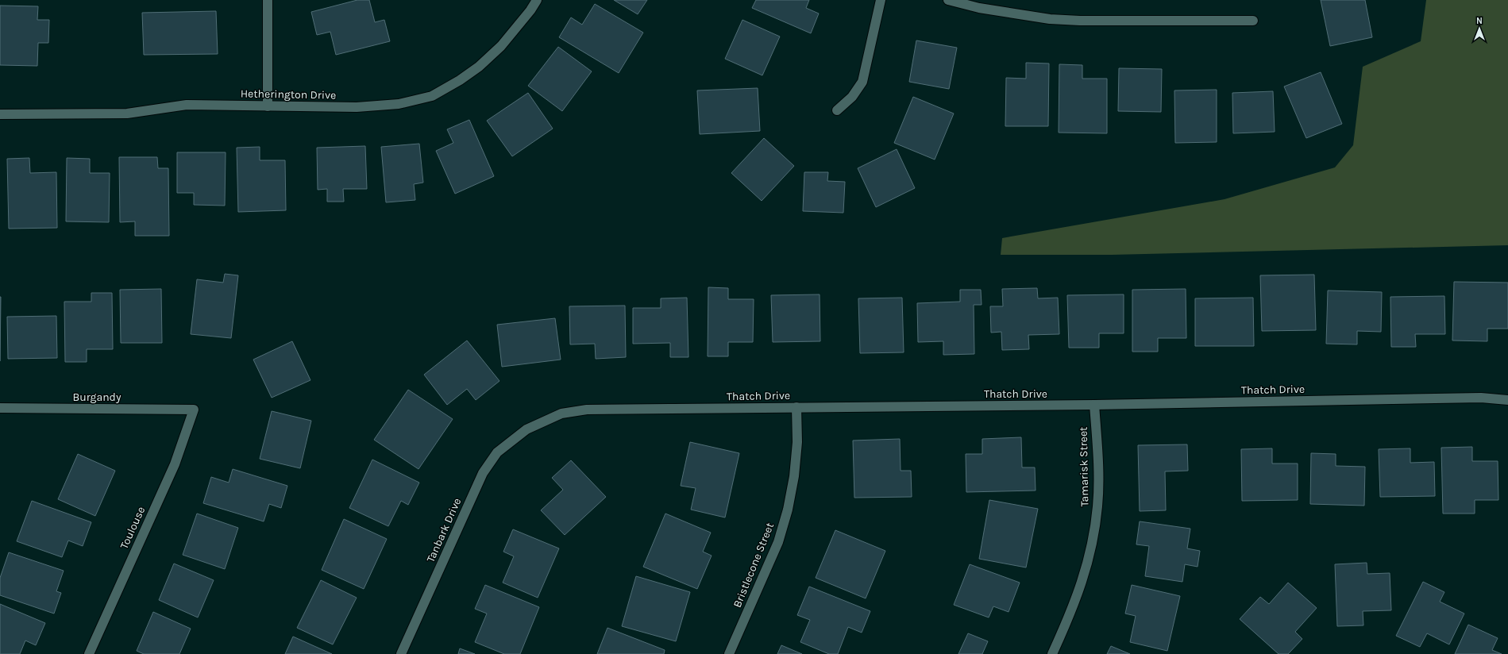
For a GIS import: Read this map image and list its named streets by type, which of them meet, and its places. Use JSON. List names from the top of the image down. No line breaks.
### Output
{"streets":{"street":["Hetherington Drive","Thatch Drive","Burgandy","Tamarisk Street","Toulouse","Tanbark Drive","Bristlecone Street"]},"crossings":[["Thatch Drive","Tamarisk Street"],["Thatch Drive","Tanbark Drive"],["Thatch Drive","Bristlecone Street"],["Burgandy","Toulouse"]],"north":"top"}
